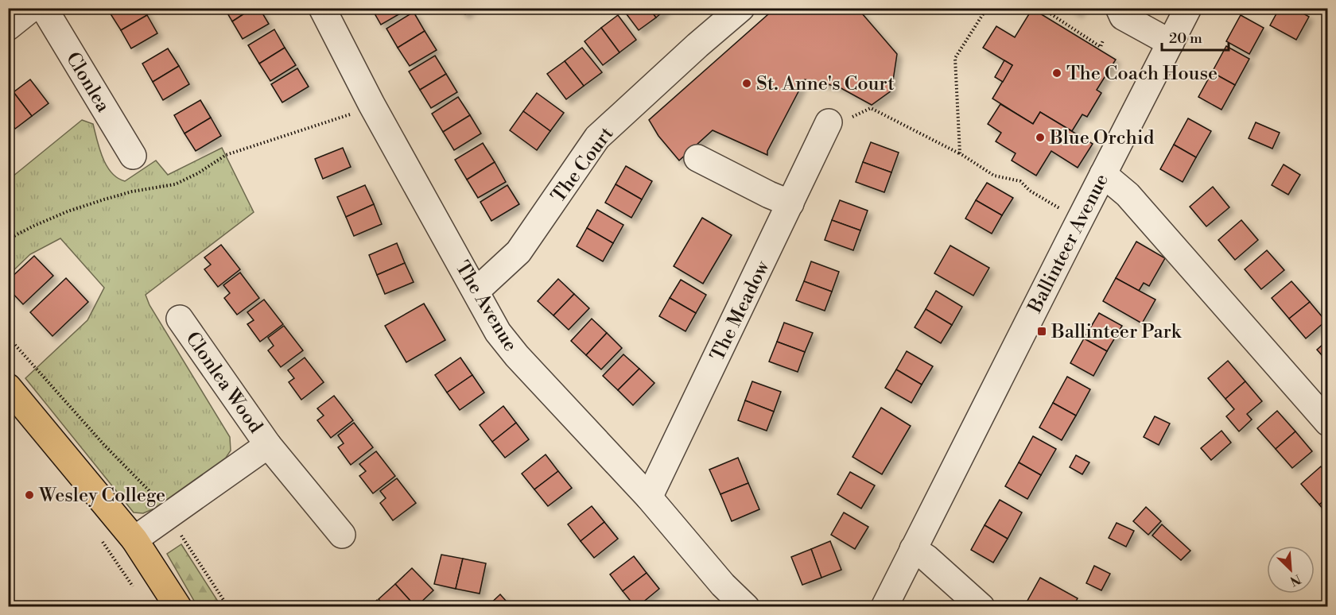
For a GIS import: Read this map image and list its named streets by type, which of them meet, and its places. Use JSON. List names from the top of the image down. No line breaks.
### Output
{"streets":{"street":["Clonlea","The Court","Ballinteer Avenue","The Avenue","The Meadow","Clonlea Wood"]},"crossings":[["The Court","The Avenue"],["The Avenue","The Meadow"]],"places":{"other":["The Coach House","St. Anne's Court","Blue Orchid","Wesley College"],"transit":["Ballinteer Park"]},"scale_bar":"20 m","north":"bottom right"}
